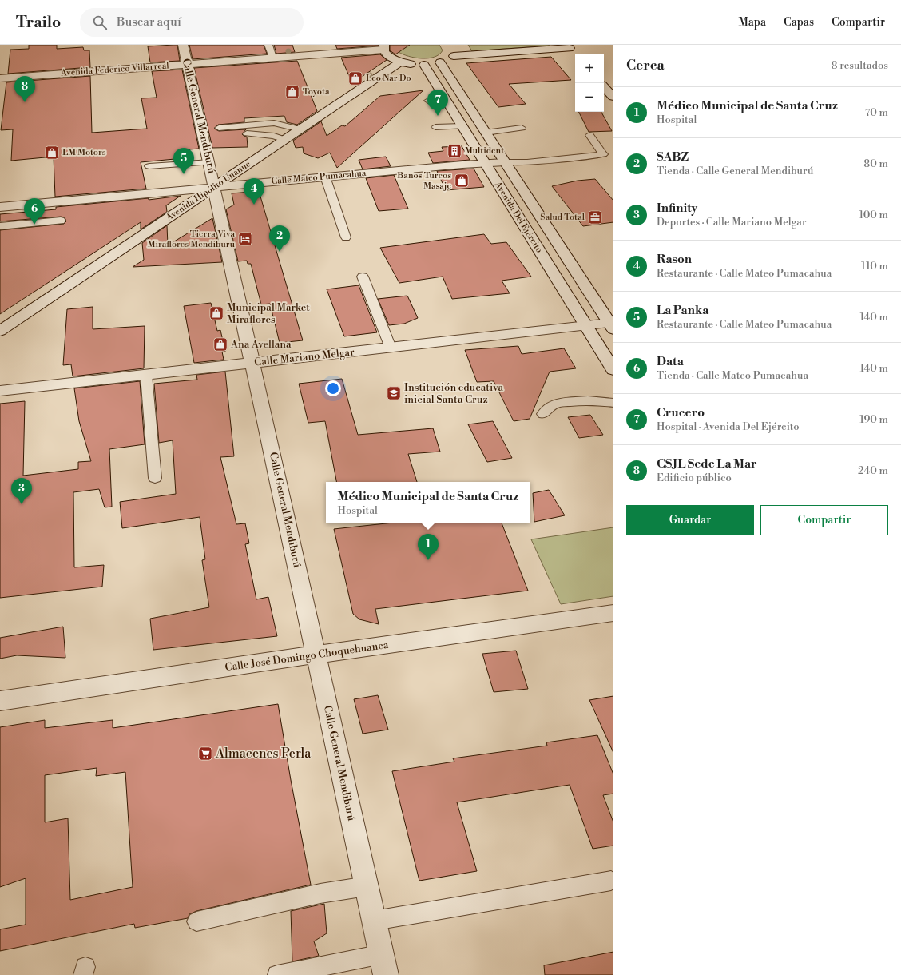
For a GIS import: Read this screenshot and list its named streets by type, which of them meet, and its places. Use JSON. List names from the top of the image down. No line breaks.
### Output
{"streets":{"street":["Avenida Federico Villarreal","Calle General Mendiburú","Calle Mateo Pumacahua","Avenida Hipólito Unanue","Avenida Del Ejército","Calle Mariano Melgar","Calle José Domingo Choquehuanca"]},"crossings":[["Avenida Federico Villarreal","Calle General Mendiburú"],["Calle General Mendiburú","Calle Mateo Pumacahua"],["Calle General Mendiburú","Avenida Hipólito Unanue"],["Calle General Mendiburú","Calle Mariano Melgar"],["Calle General Mendiburú","Calle José Domingo Choquehuanca"],["Calle Mateo Pumacahua","Avenida Hipólito Unanue"],["Calle Mateo Pumacahua","Avenida Del Ejército"],["Avenida Del Ejército","Calle Mariano Melgar"]],"places":{"shop":["Leo Nar Do","Toyota","LM Motors","Baños Turcos Masaje","Municipal Market Miraflores","Ana Avellana"],"building":["Multident"],"office":["Salud Total"],"hotel":["Tierra Viva Miraflores Mendiburu"],"school or university":["Institución educativa inicial Santa Cruz"],"supermarket":["Almacenes Perla"]},"page":{"header":"Trailo","search":"Buscar aquí","nav":["Mapa","Capas","Compartir"],"heading":["Cerca","8 resultados"],"map_buttons":["+","−"],"pins":["8","7","5","4","6","2","3","1"],"list":[{"mark":"1","name":"Médico Municipal de Santa Cruz","note":"Hospital","value":"70 m"},{"mark":"2","name":"SABZ","note":"Tienda · Calle General Mendiburú","value":"80 m"},{"mark":"3","name":"Infinity","note":"Deportes · Calle Mariano Melgar","value":"100 m"},{"mark":"4","name":"Rason","note":"Restaurante · Calle Mateo Pumacahua","value":"110 m"},{"mark":"5","name":"La Panka","note":"Restaurante · Calle Mateo Pumacahua","value":"140 m"},{"mark":"6","name":"Data","note":"Tienda · Calle Mateo Pumacahua","value":"140 m"},{"mark":"7","name":"Crucero","note":"Hospital · Avenida Del Ejército","value":"190 m"},{"mark":"8","name":"CSJL Sede La Mar","note":"Edificio público","value":"240 m"}],"popup":["Médico Municipal de Santa Cruz","Hospital"],"buttons":["Guardar","Compartir"]}}
